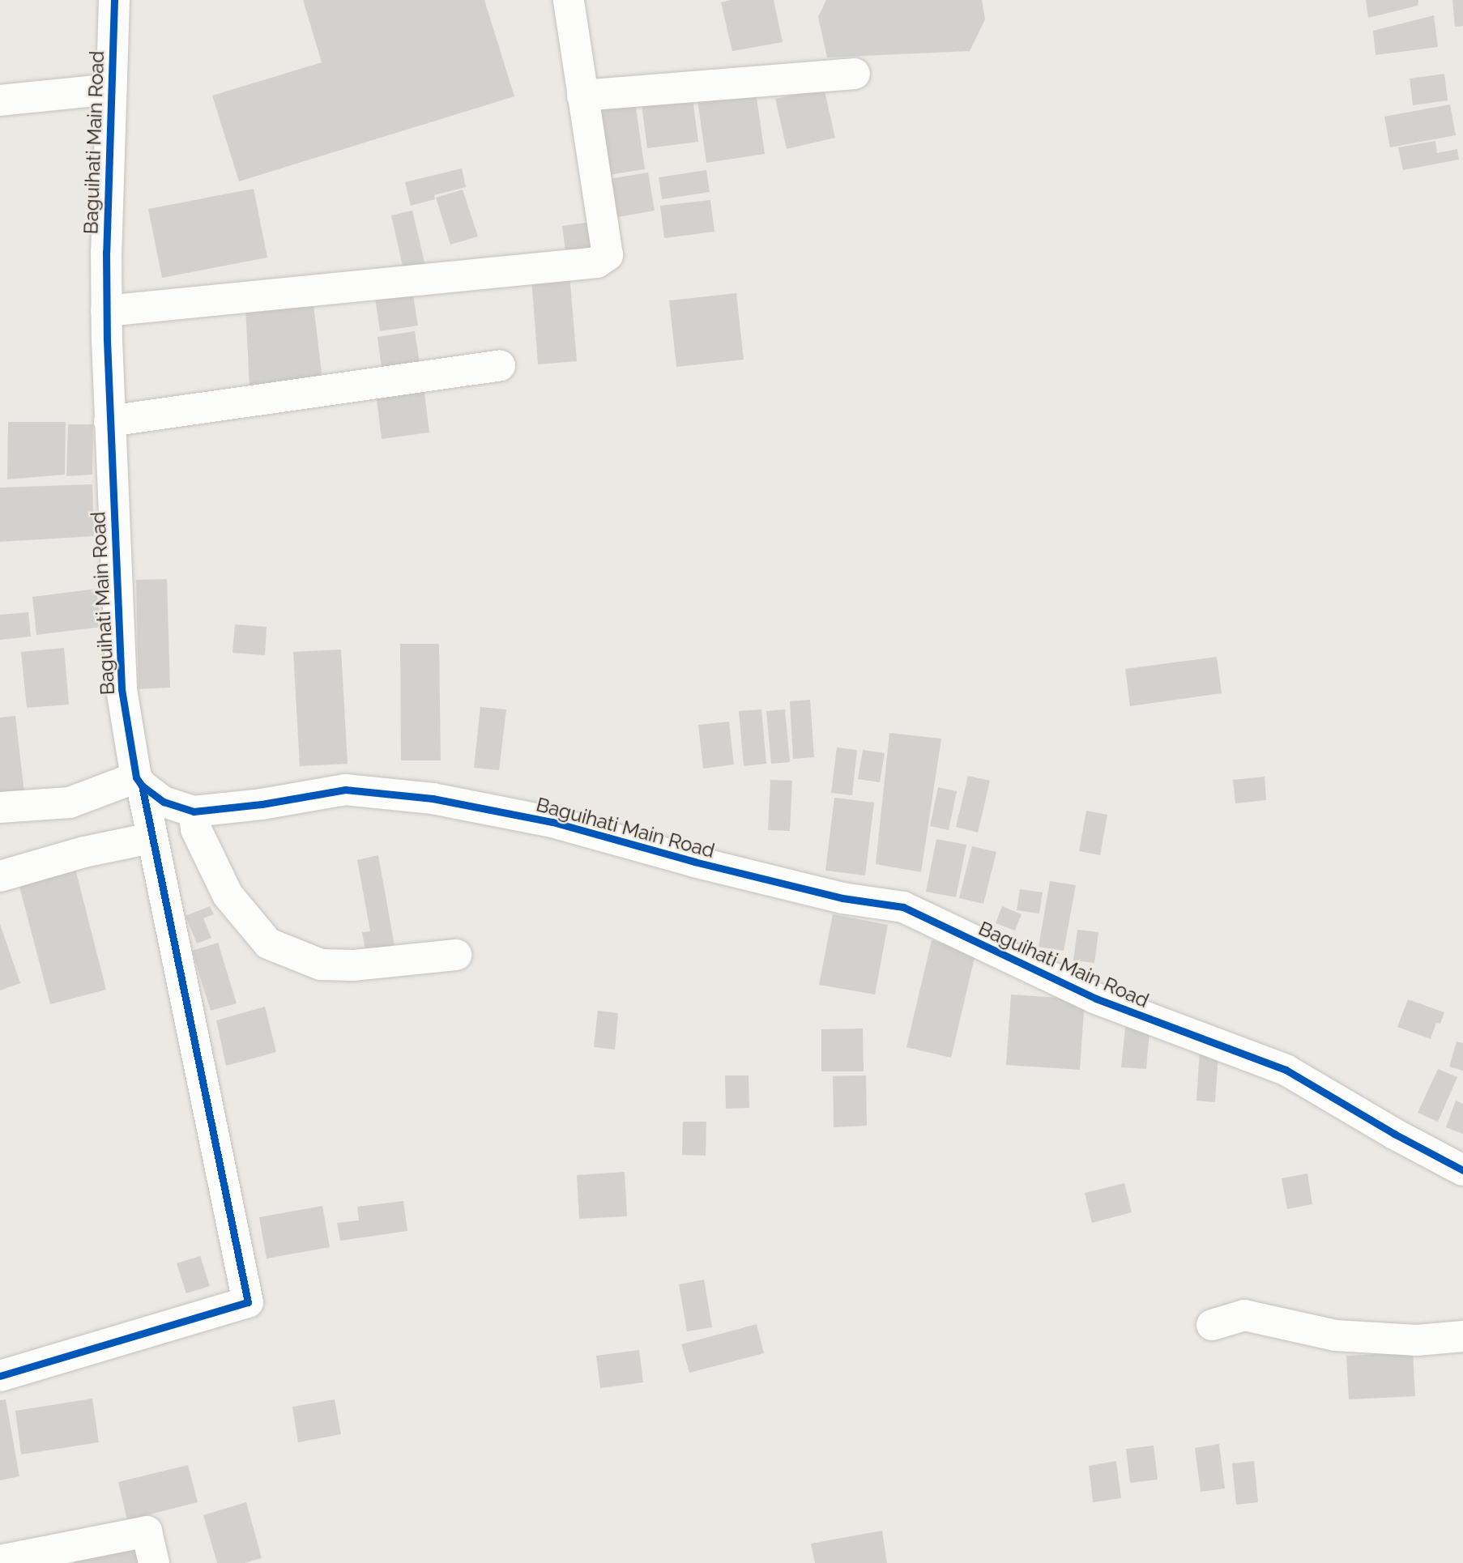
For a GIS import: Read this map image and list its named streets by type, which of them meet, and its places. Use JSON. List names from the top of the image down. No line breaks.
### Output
{"streets":{"street":["Baguihati Main Road"]}}
